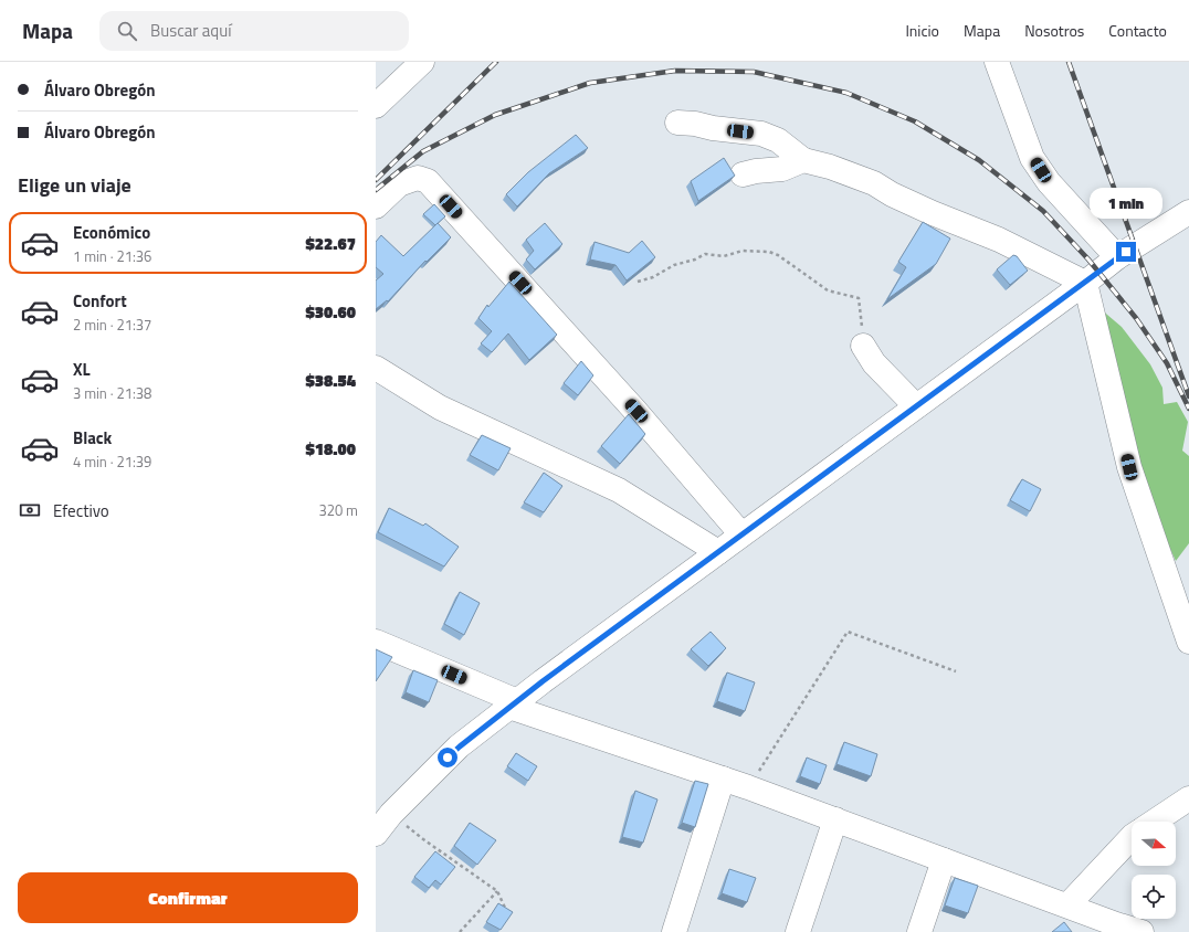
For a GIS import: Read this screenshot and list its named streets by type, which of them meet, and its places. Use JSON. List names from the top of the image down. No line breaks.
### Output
{"north":"right","page":{"header":"Mapa","search":"Buscar aquí","nav":["Inicio","Mapa","Nosotros","Contacto"],"banner":["Álvaro Obregón","Álvaro Obregón"],"heading":"Elige un viaje","bubble":"1 min","list":[{"name":"Económico","note":"1 min · 21:36","value":"$22.67"},{"name":"Confort","note":"2 min · 21:37","value":"$30.60"},{"name":"XL","note":"3 min · 21:38","value":"$38.54"},{"name":"Black","note":"4 min · 21:39","value":"$18.00"}],"pay":["Efectivo","320 m"],"buttons":"Confirmar"}}
